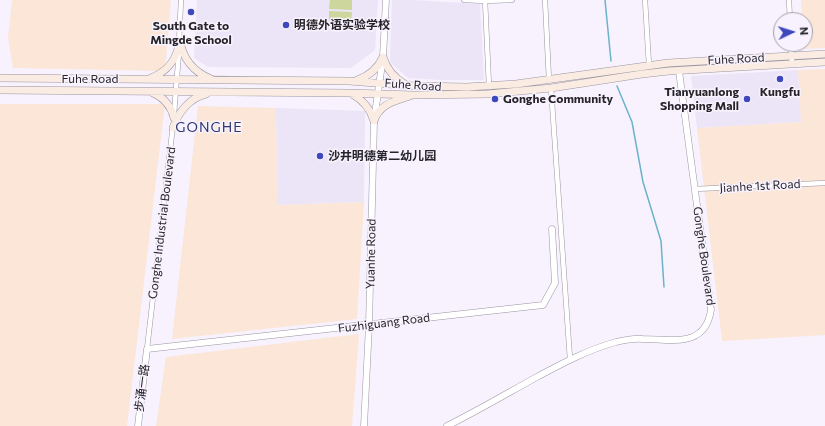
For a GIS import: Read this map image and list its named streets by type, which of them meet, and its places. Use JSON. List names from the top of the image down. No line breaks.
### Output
{"streets":{"main road":["Fuhe Road"],"street":["Jianhe 1st Road","Gonghe Industrial Boulevard","Yuanhe Road","Gonghe Boulevard","Fuzhiguang Road","步涌一路"]},"crossings":[["Fuhe Road","Gonghe Industrial Boulevard"],["Fuhe Road","Yuanhe Road"],["Fuhe Road","Gonghe Boulevard"],["Jianhe 1st Road","Gonghe Boulevard"],["Gonghe Industrial Boulevard","Fuzhiguang Road"],["Gonghe Industrial Boulevard","步涌一路"],["Yuanhe Road","Fuzhiguang Road"],["Fuzhiguang Road","步涌一路"]],"districts":["GONGHE"],"places":["South Gate to Mingde School","明德外语实验学校","Kungfu","Gonghe Community","Tianyuanlong Shopping Mall","沙井明德第二幼儿园"],"north":"right"}
